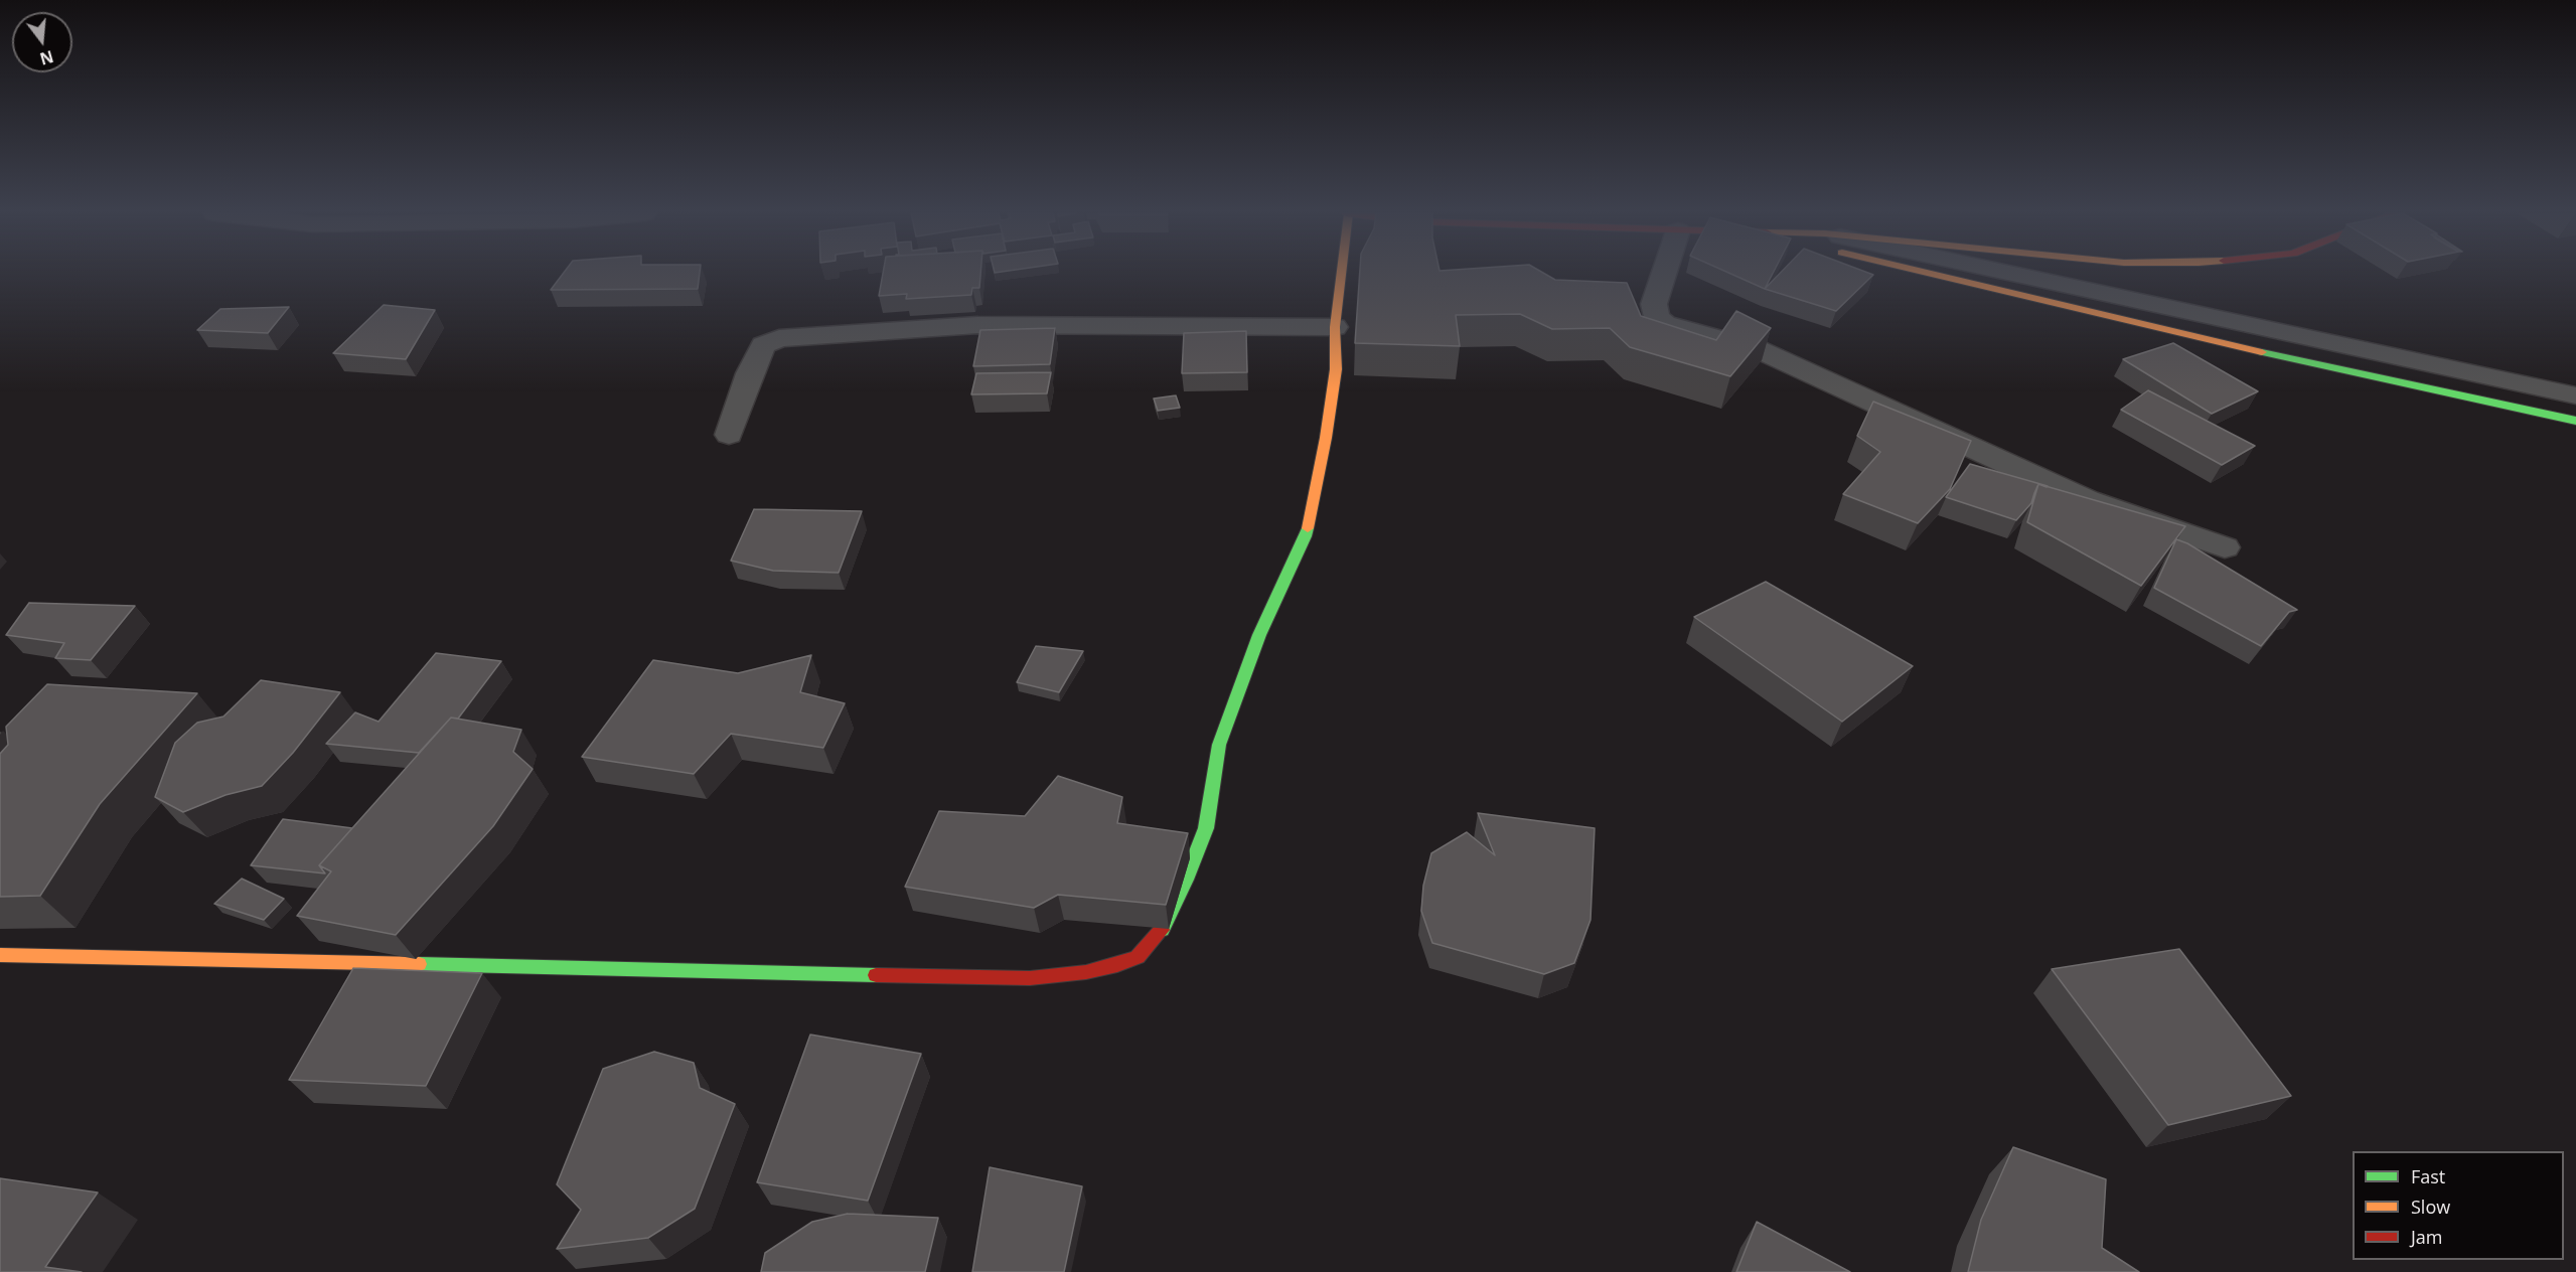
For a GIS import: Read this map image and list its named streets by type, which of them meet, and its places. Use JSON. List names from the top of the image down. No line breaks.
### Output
{"legend":["Fast","Slow","Jam"],"north":"bottom"}
